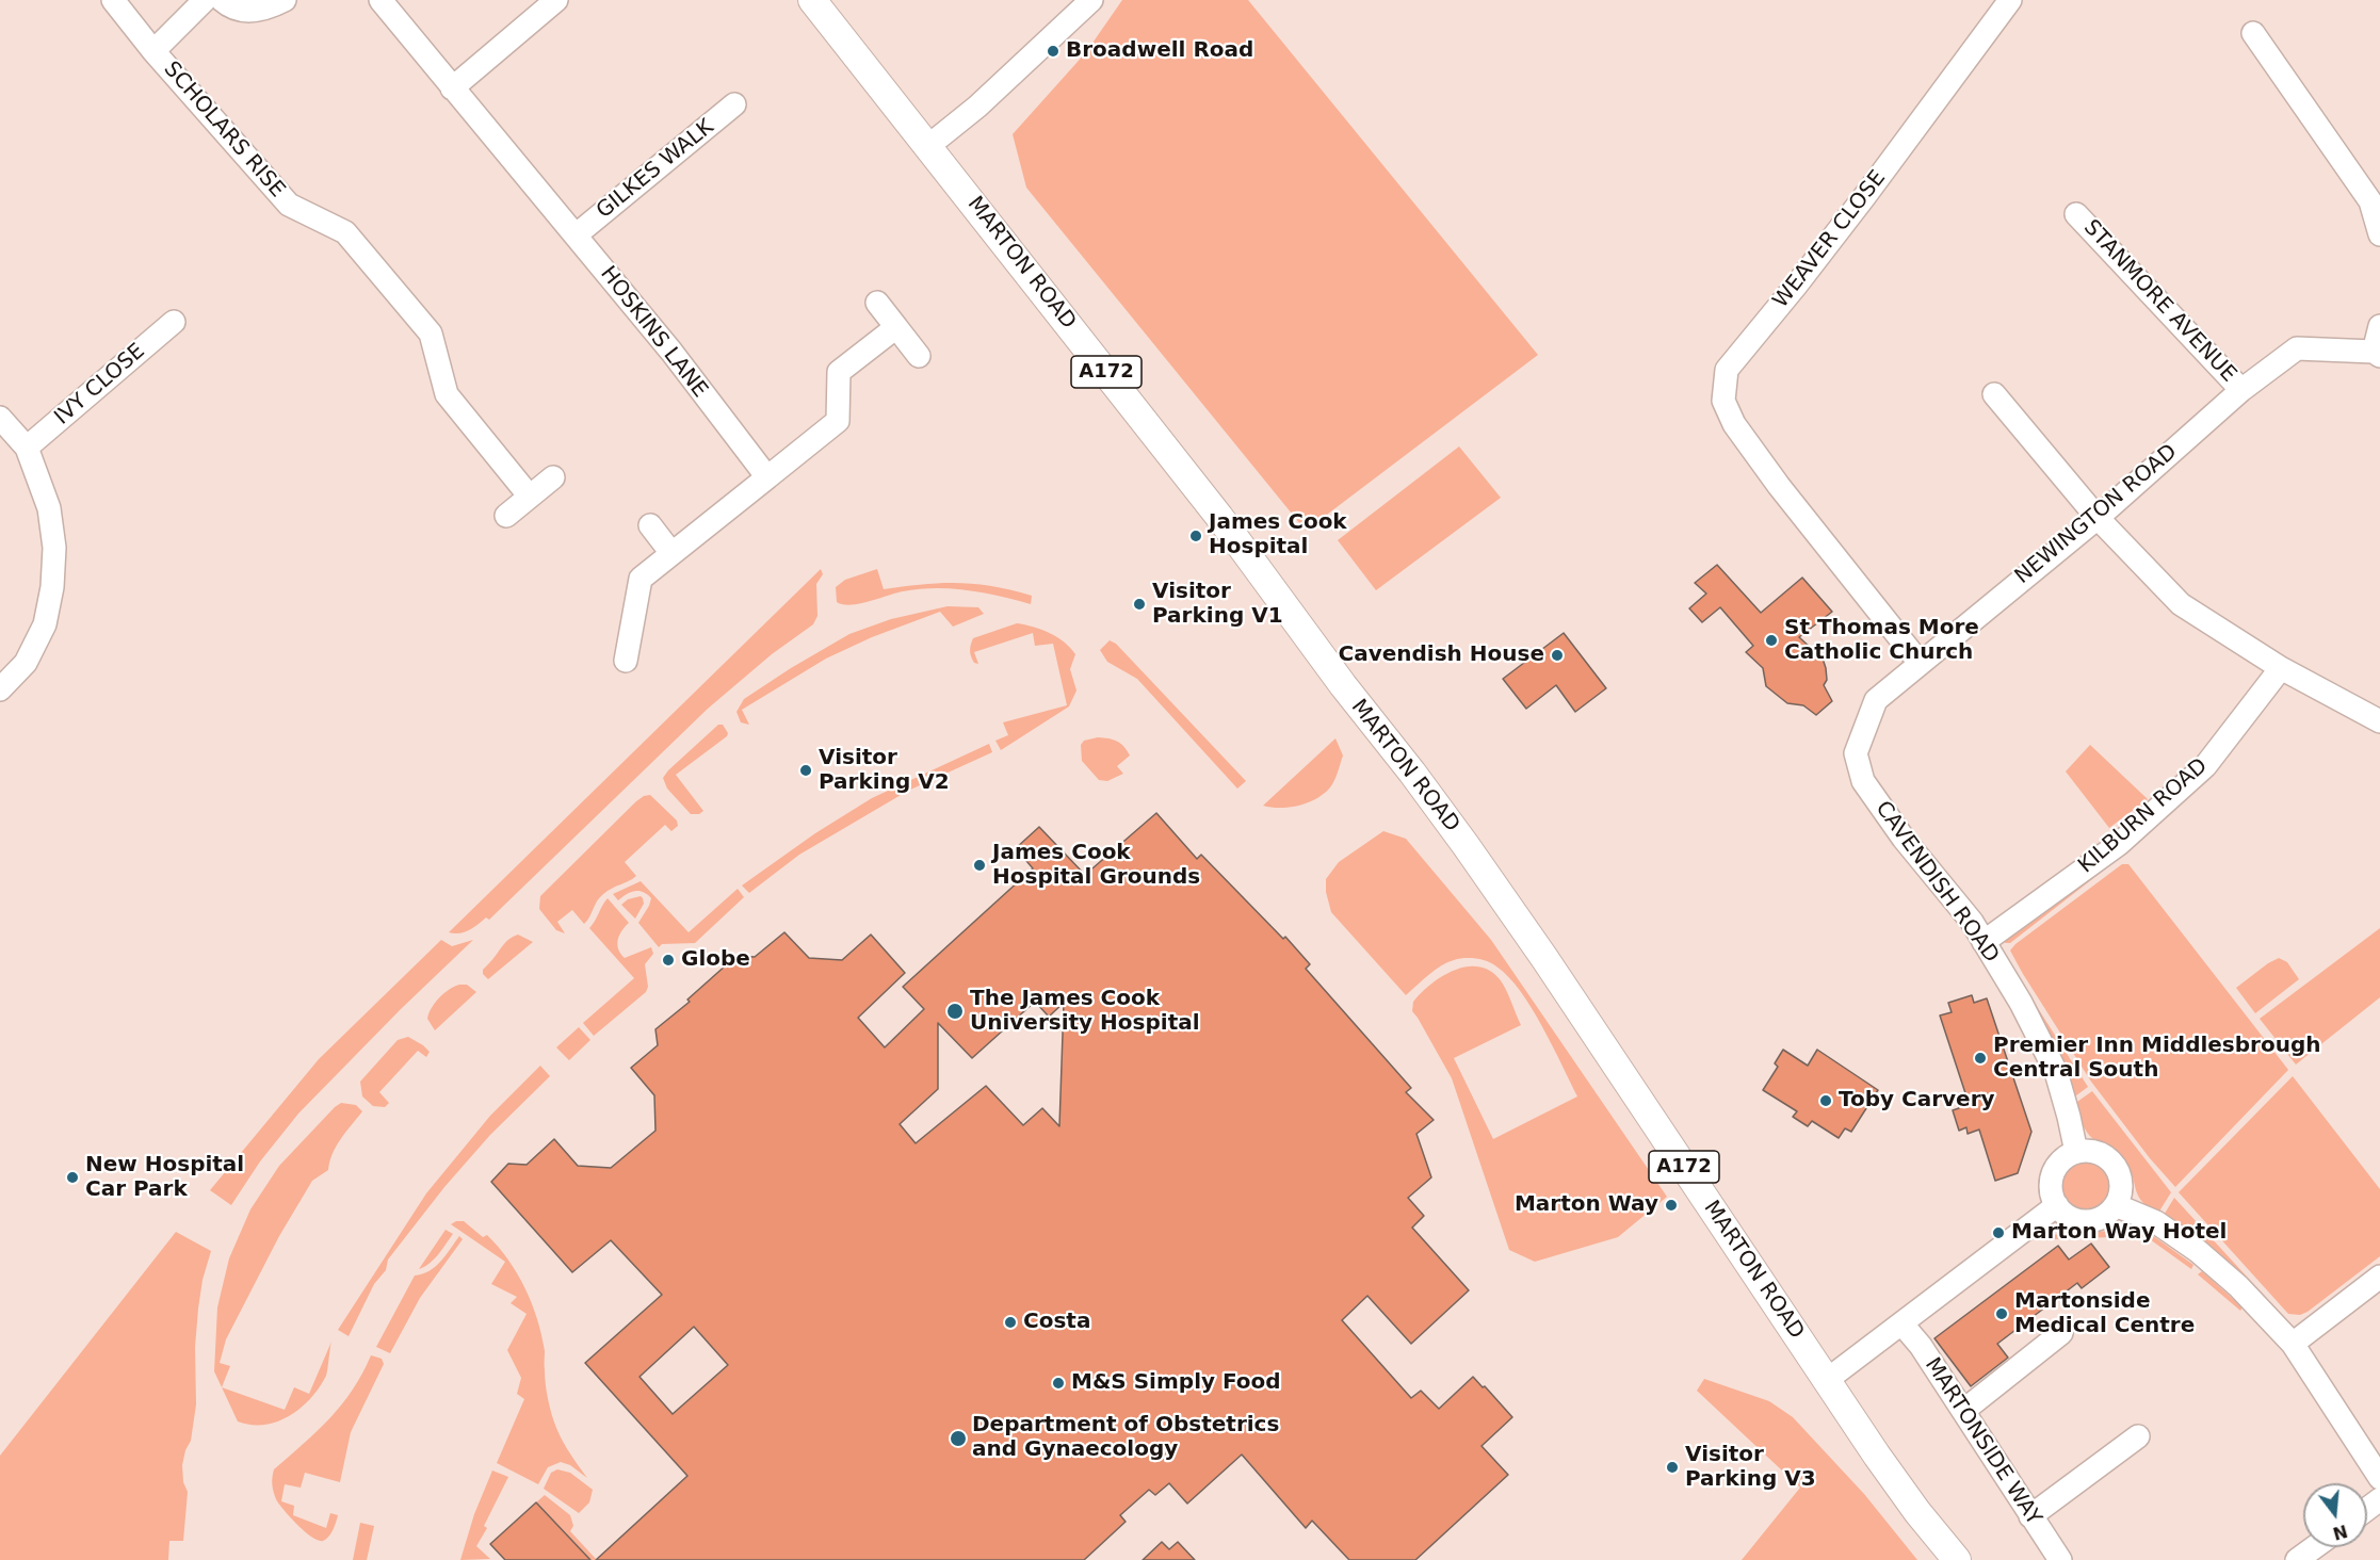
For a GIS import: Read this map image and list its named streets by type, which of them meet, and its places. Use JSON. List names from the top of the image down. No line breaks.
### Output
{"streets":{"main road":["MARTON ROAD","A172"],"street":["SCHOLARS RISE","GILKES WALK","WEAVER CLOSE","STANMORE AVENUE","HOSKINS LANE","IVY CLOSE","NEWINGTON ROAD","KILBURN ROAD","CAVENDISH ROAD","MARTONSIDE WAY"]},"crossings":[["GILKES WALK","HOSKINS LANE"],["WEAVER CLOSE","NEWINGTON ROAD"],["STANMORE AVENUE","NEWINGTON ROAD"],["NEWINGTON ROAD","CAVENDISH ROAD"],["KILBURN ROAD","CAVENDISH ROAD"]],"places":["Broadwell Road","James Cook Hospital","Visitor Parking V1","St Thomas More Catholic Church","Cavendish House","Visitor Parking V2","James Cook Hospital Grounds","Globe","The James Cook University Hospital","Premier Inn Middlesbrough Central South","Toby Carvery","New Hospital Car Park","Marton Way","Marton Way Hotel","Martonside Medical Centre","Costa","M&S Simply Food","Department of Obstetrics and Gynaecology","Visitor Parking V3"],"north":"bottom"}
